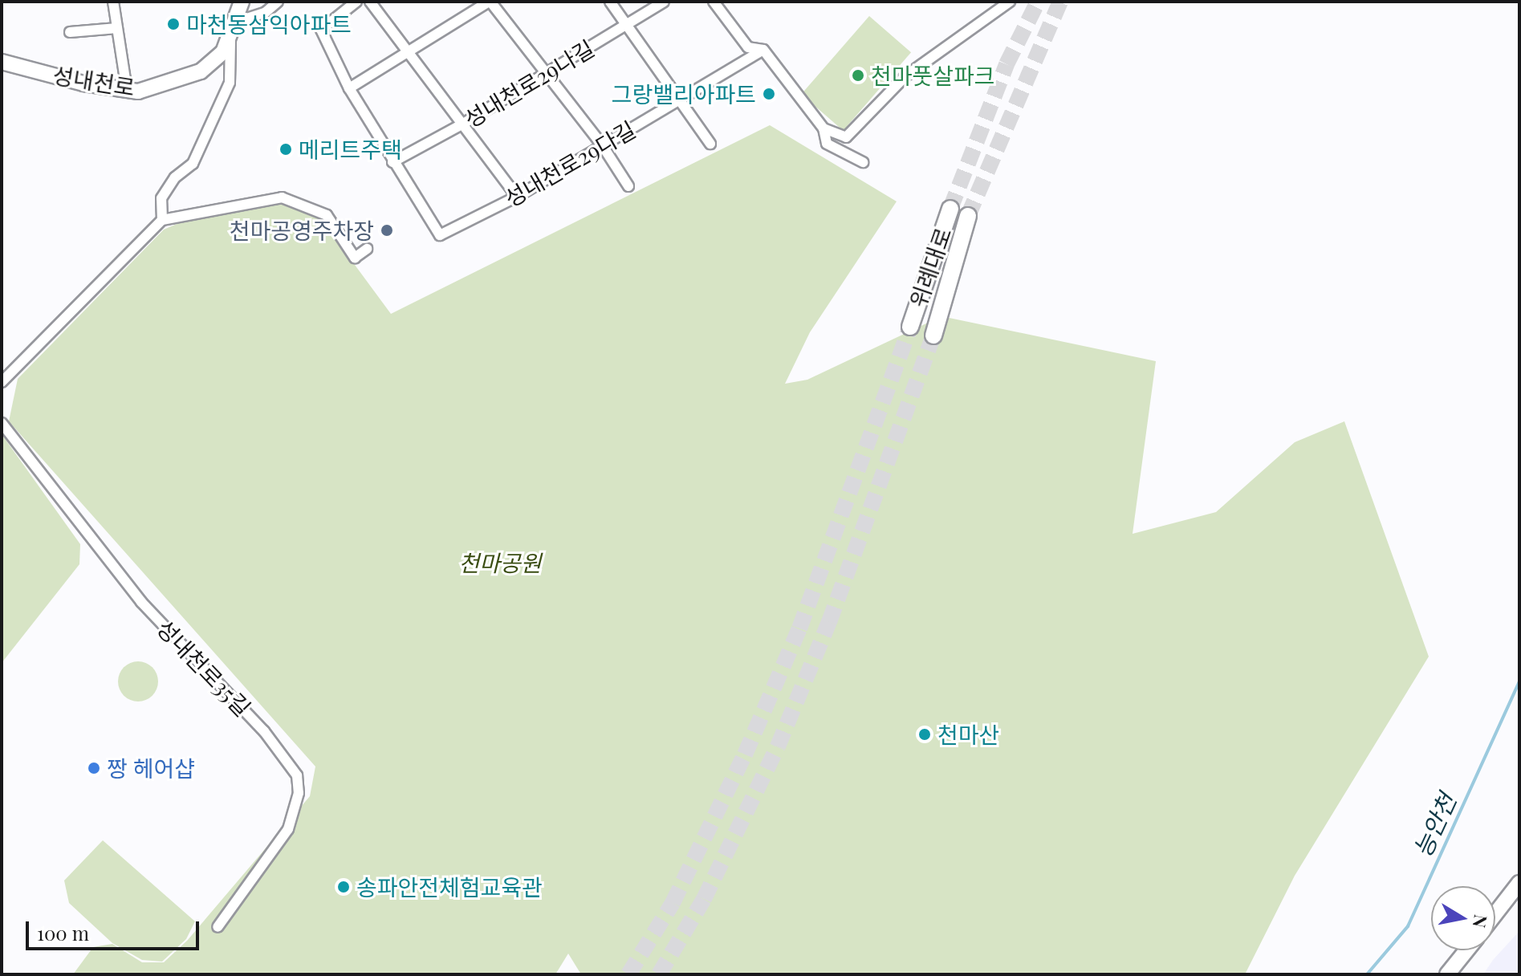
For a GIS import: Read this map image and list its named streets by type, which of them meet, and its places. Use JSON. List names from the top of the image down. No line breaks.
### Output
{"streets":{"main road":["위례대로"],"street":["성내천로","성내천로29나길","성내천로29다길","성내천로35길"]},"crossings":[["성내천로29나길","성내천로29다길"]],"water":["능안천"],"parks":["천마공원"],"places":["마천동삼익아파트","천마풋살파크","그랑밸리아파트","메리트주택","천마공영주차장","천마산","짱 헤어샵","송파안전체험교육관"],"scale_bar":"100 m","north":"right"}
